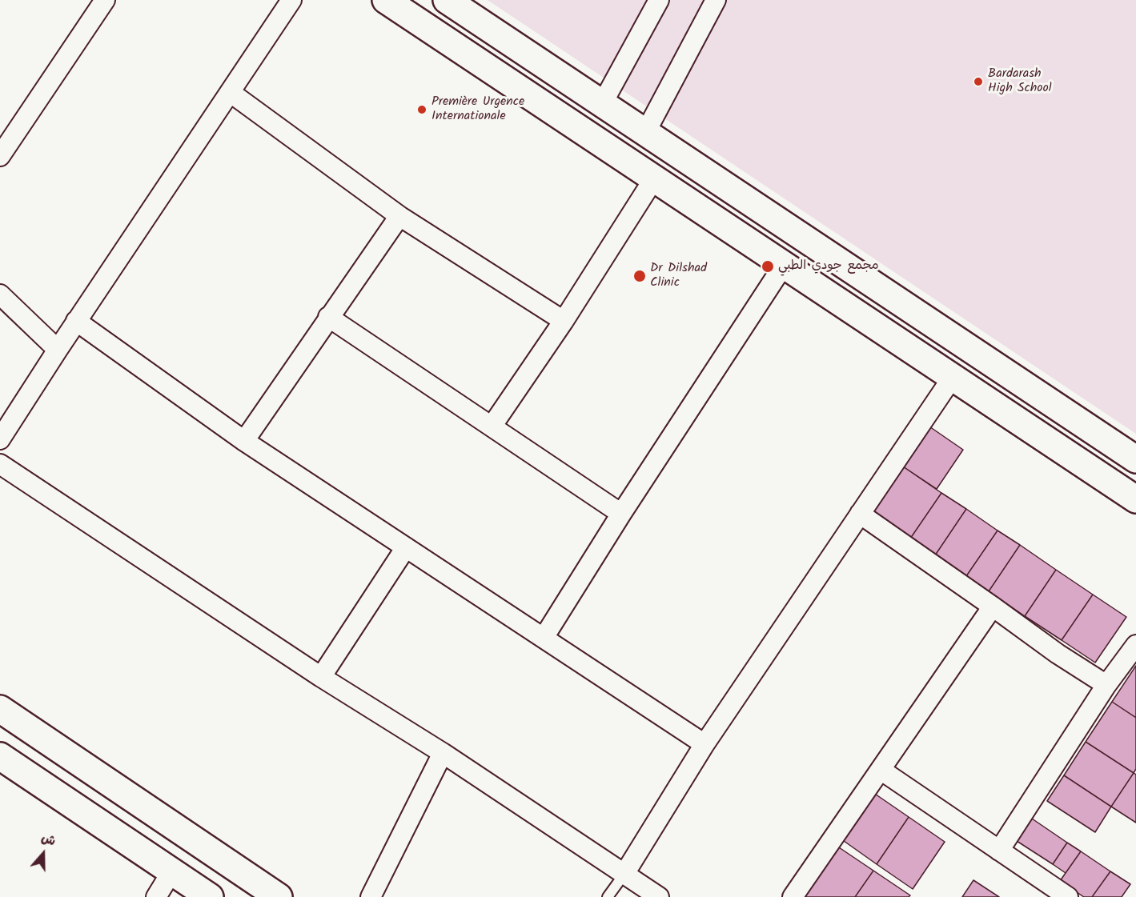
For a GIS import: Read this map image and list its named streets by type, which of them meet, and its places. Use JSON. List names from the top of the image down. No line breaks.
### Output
{"places":["Bardarash High School","Première Urgence Internationale","مجمع جودي الطبي","Dr Dilshad Clinic"],"north":"top"}
